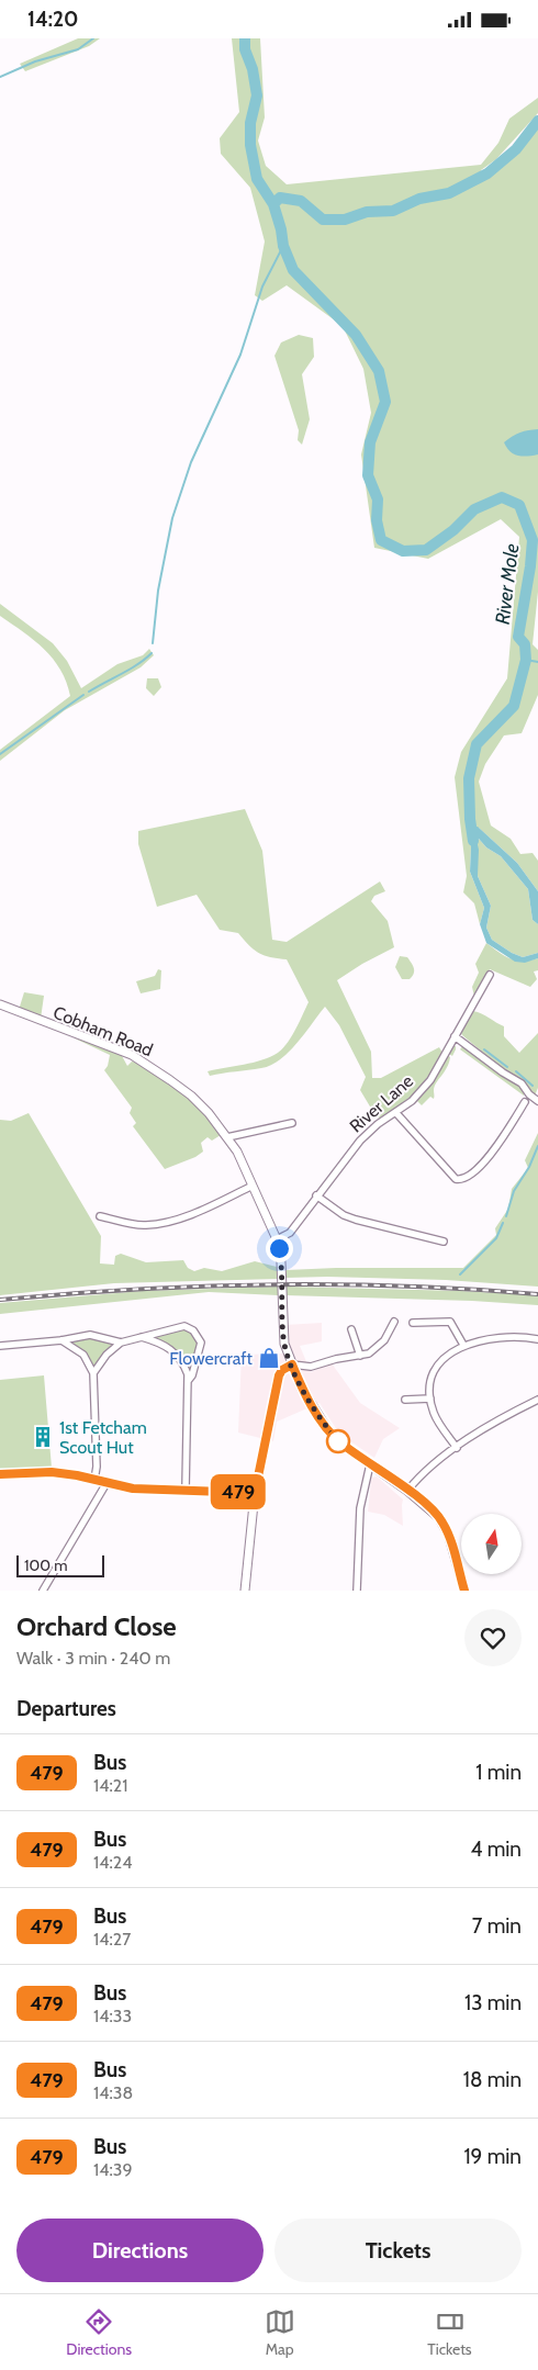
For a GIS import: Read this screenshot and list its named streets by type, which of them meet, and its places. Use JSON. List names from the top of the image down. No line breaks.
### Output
{"streets":{"street":["Cobham Road","River Lane"]},"crossings":[["Cobham Road","River Lane"]],"water":["River Mole"],"places":{"shop":["Flowercraft"],"building":["1st Fetcham Scout Hut"]},"lines":["bus line 479"],"scale_bar":"100 m","north":"top","page":{"status":"14:20","on_map":"479","scale":"100 m","heading":[["Orchard Close","Walk · 3 min · 240 m"],"Departures"],"list":[{"mark":"479","name":"Bus","note":"14:21","value":"1 min"},{"mark":"479","name":"Bus","note":"14:24","value":"4 min"},{"mark":"479","name":"Bus","note":"14:27","value":"7 min"},{"mark":"479","name":"Bus","note":"14:33","value":"13 min"},{"mark":"479","name":"Bus","note":"14:38","value":"18 min"},{"mark":"479","name":"Bus","note":"14:39","value":"19 min"}],"buttons":["Directions","Tickets"],"tabs":["Directions","Map","Tickets"]}}
